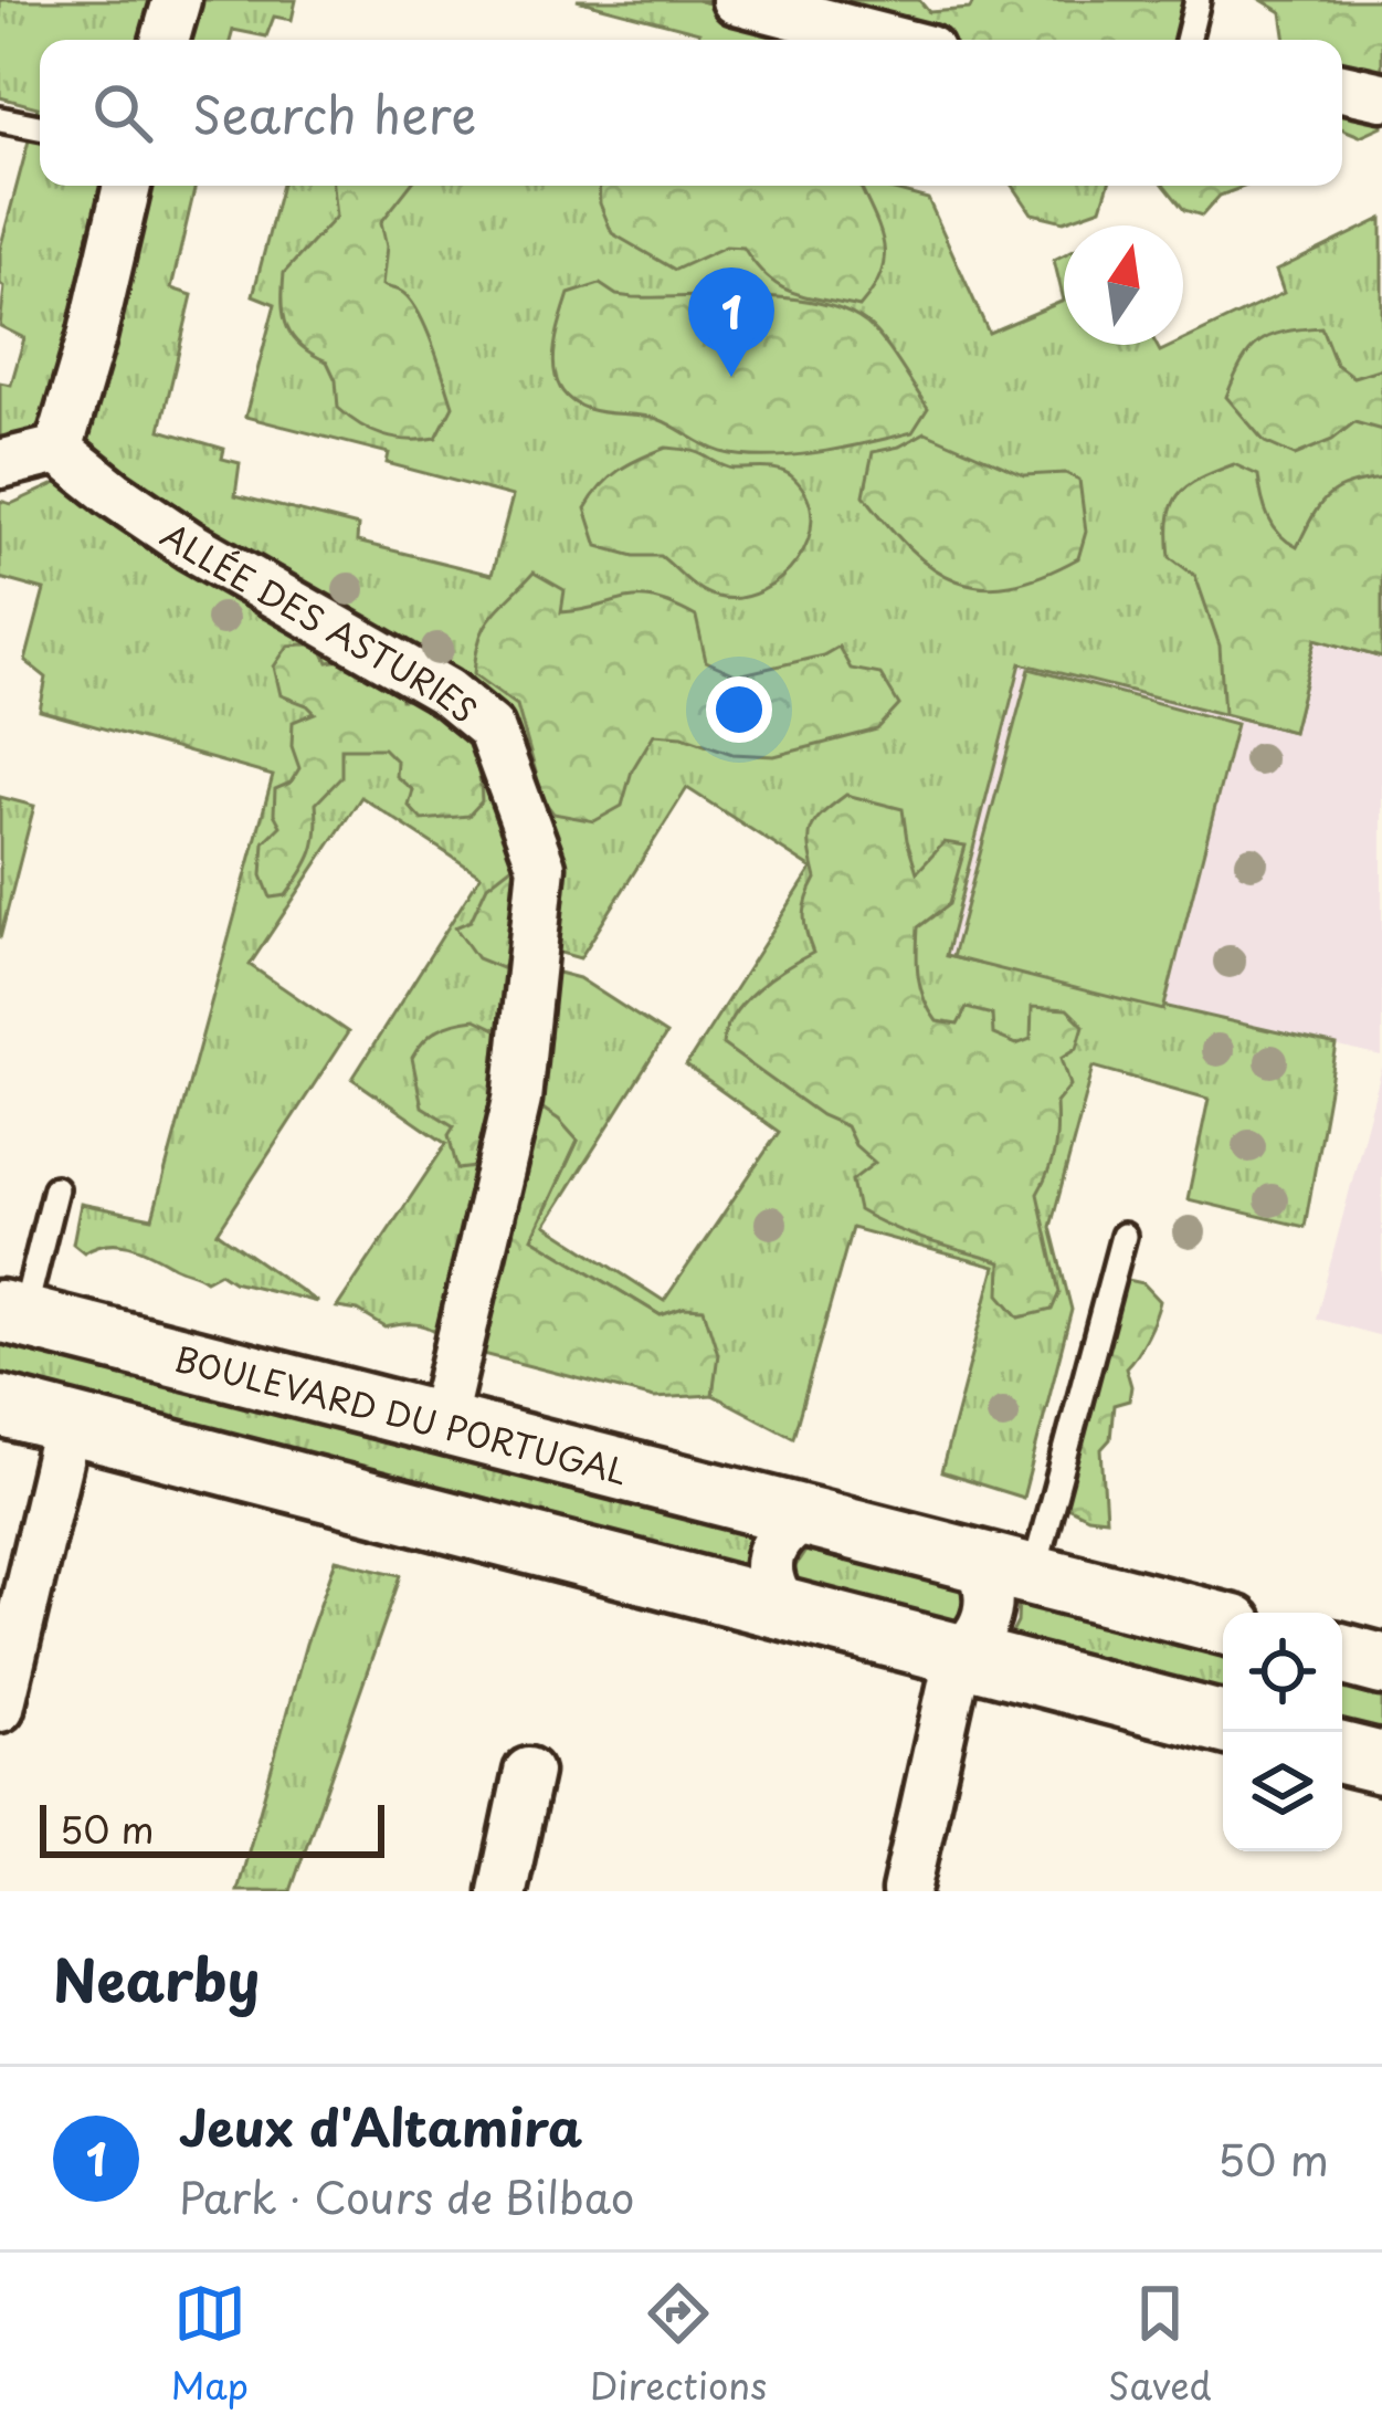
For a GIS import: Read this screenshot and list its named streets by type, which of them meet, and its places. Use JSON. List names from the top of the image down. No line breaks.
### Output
{"streets":{"street":["ALLÉE DES ASTURIES","BOULEVARD DU PORTUGAL"]},"crossings":[["ALLÉE DES ASTURIES","BOULEVARD DU PORTUGAL"]],"scale_bar":"50 m","north":"top","page":{"search":"Search here","pins":"1","scale":"50 m","heading":"Nearby","list":[{"mark":"1","name":"Jeux d'Altamira","note":"Park · Cours de Bilbao","value":"50 m"}],"nav":["Map","Directions","Saved"]}}
